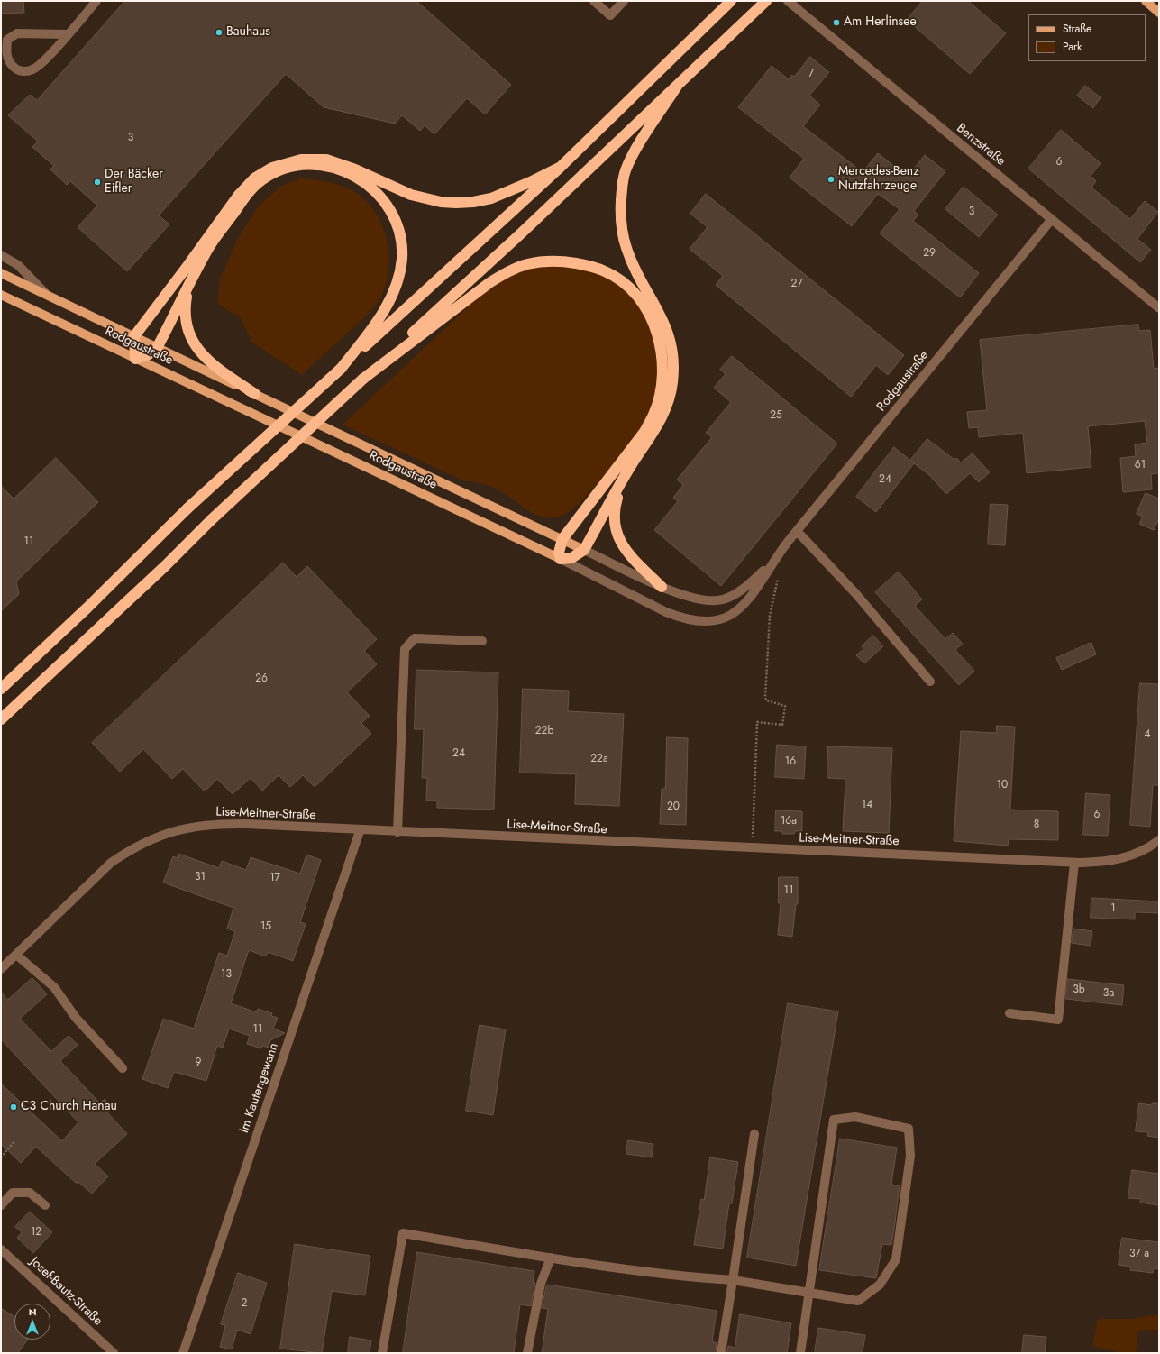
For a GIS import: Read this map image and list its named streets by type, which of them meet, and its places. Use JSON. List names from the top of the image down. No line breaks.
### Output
{"streets":{"main road":["Rodgaustraße"],"street":["Benzstraße","Lise-Meitner-Straße","Im Kautengewann","Josef-Bautz-Straße"]},"crossings":[["Benzstraße","Rodgaustraße"],["Lise-Meitner-Straße","Im Kautengewann"]],"places":["Am Herlinsee","Bauhaus","Mercedes-Benz Nutzfahrzeuge","Der Bäcker Eifler","C3 Church Hanau"],"house_numbers":["7","3","6","3","29","27","25","61","24","11","26","22b","4","24","22a","16","10","14","20","6","16a","8","31","17","11","1","15","13","3b","3a","11","9","12","37 a","2"],"legend":["Straße","Park"],"north":"top"}
